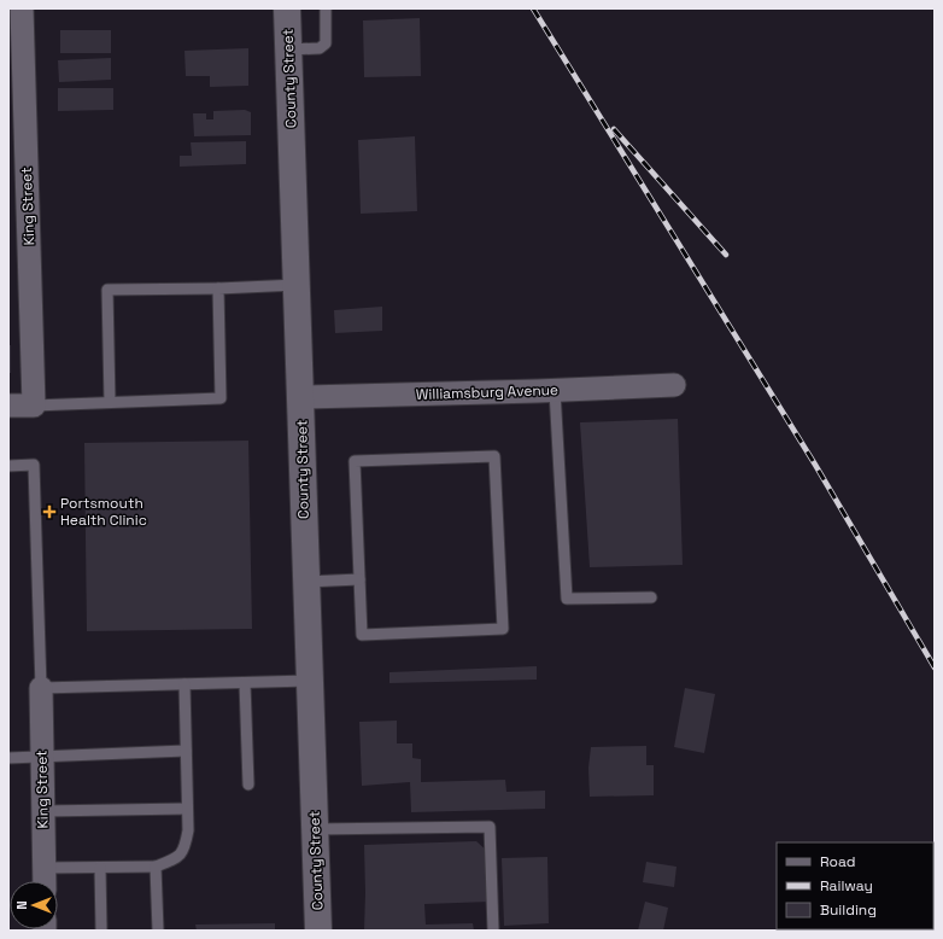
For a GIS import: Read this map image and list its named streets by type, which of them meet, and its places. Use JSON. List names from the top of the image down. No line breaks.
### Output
{"streets":{"street":["County Street","King Street","Williamsburg Avenue"]},"crossings":[["County Street","Williamsburg Avenue"]],"places":{"health":["Portsmouth Health Clinic"]},"legend":["Road","Railway","Building"],"north":"left"}
